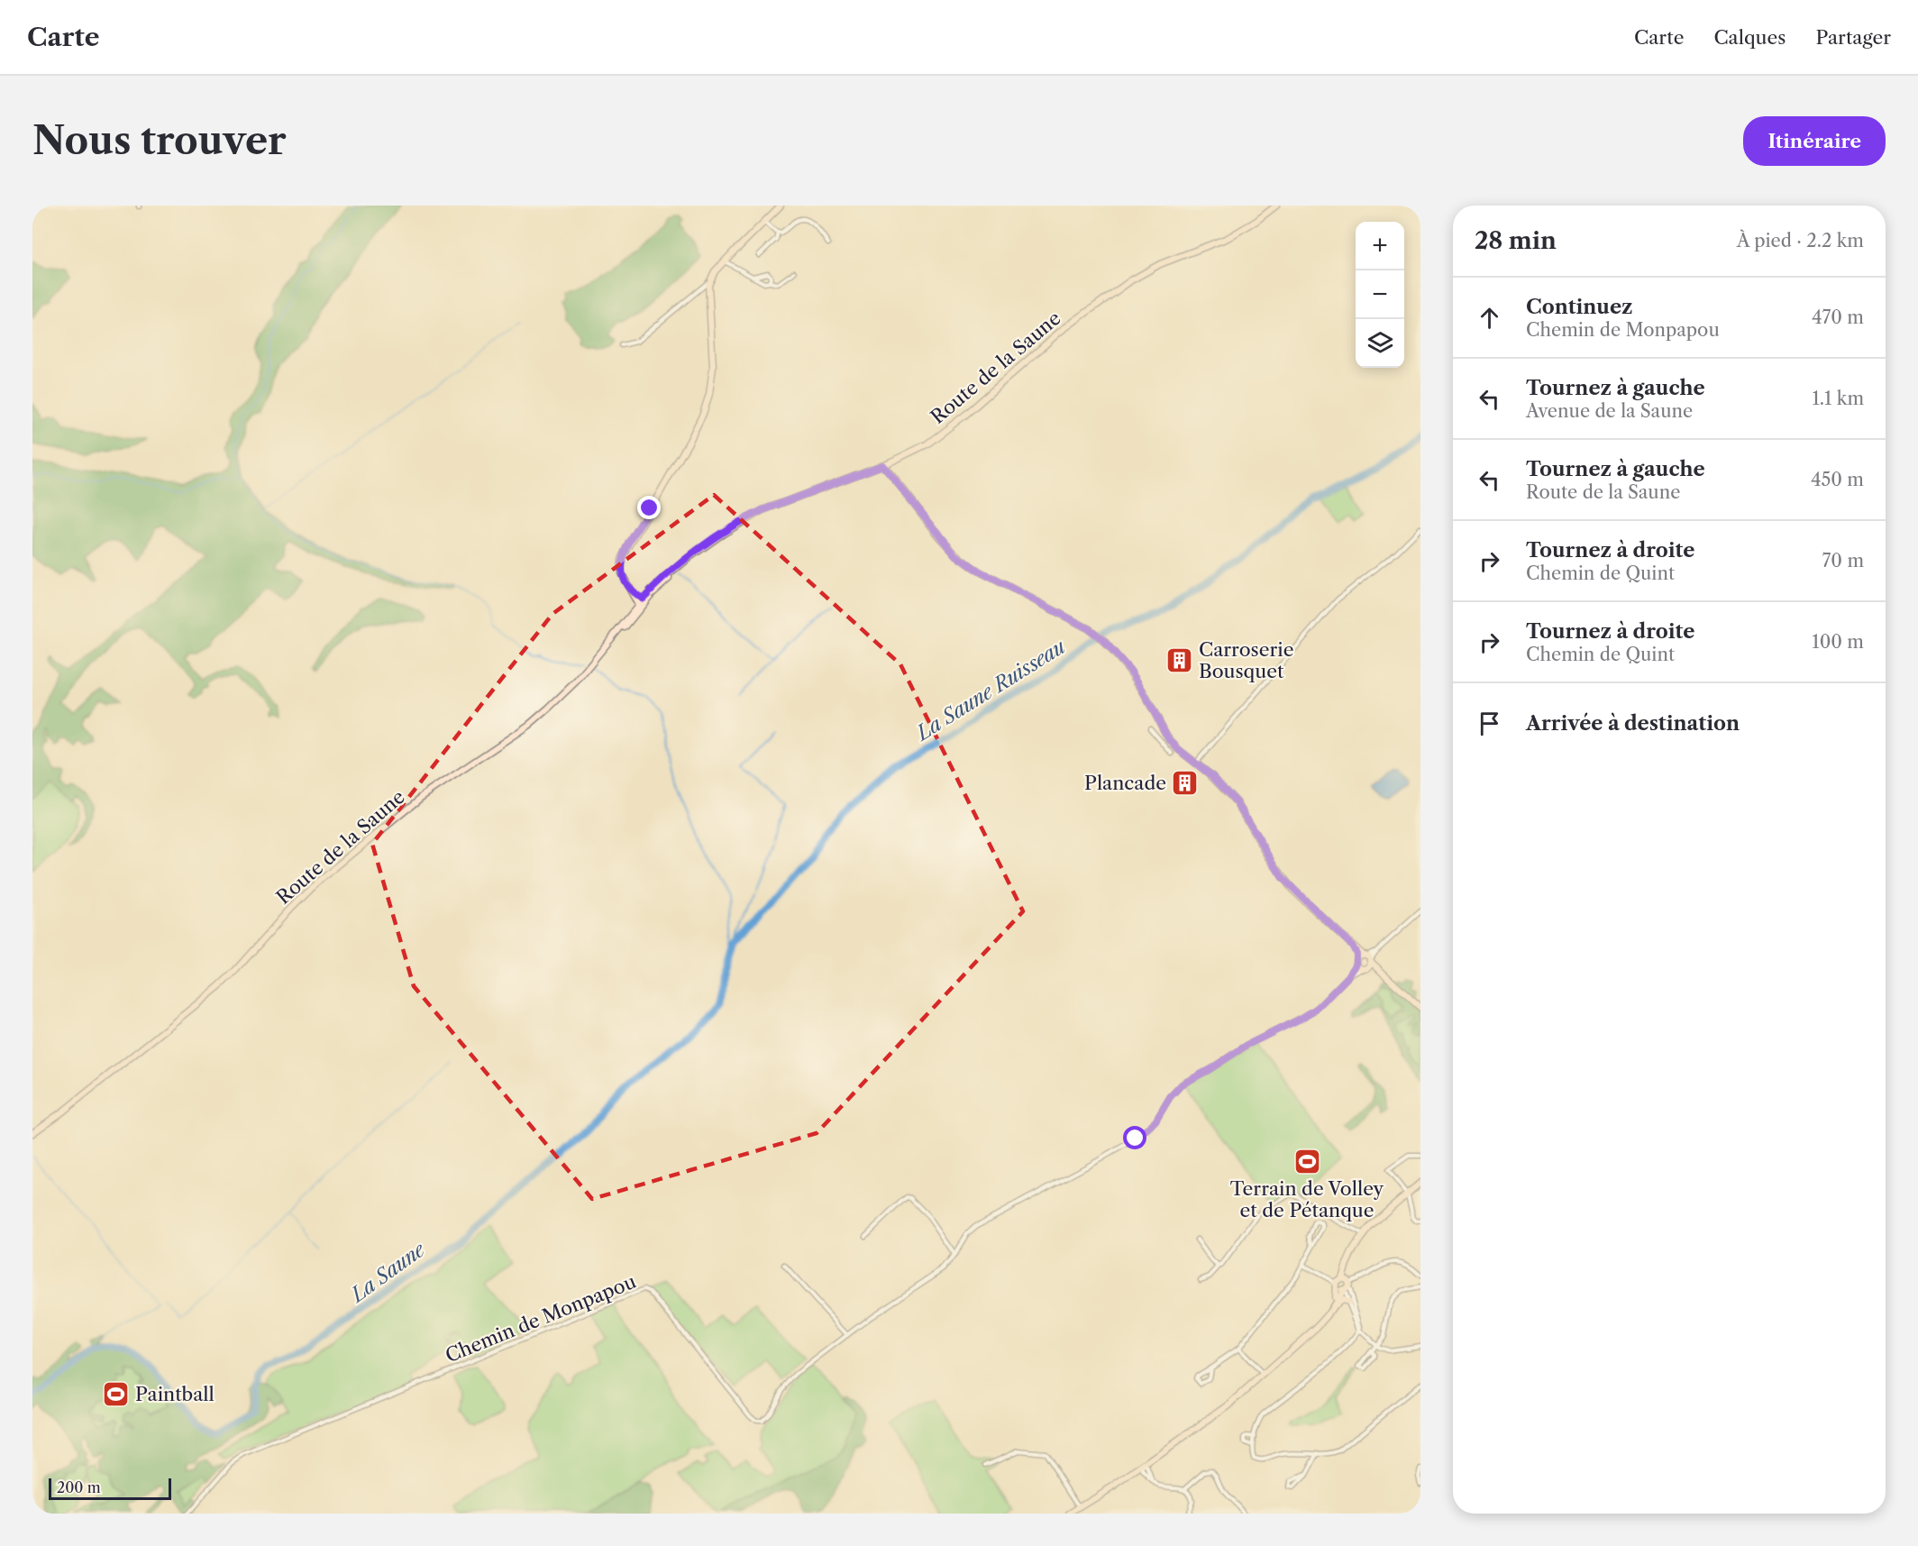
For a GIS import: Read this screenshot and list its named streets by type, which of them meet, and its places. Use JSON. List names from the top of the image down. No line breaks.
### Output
{"streets":{"street":["Route de la Saune","Chemin de Monpapou"]},"water":["La Saune Ruisseau","La Saune"],"places":{"building":["Carroserie Bousquet","Plancade"],"sports":["Terrain de Volley et de Pétanque","Paintball"]},"scale_bar":"200 m","page":{"header":"Carte","nav":["Carte","Calques","Partager"],"buttons":"Itinéraire","title":"Nous trouver","heading":["28 min","À pied · 2.2 km"],"map_buttons":["+","−"],"list":[["Continuez","Chemin de Monpapou","470 m"],["Tournez à gauche","Avenue de la Saune","1.1 km"],["Tournez à gauche","Route de la Saune","450 m"],["Tournez à droite","Chemin de Quint","70 m"],["Tournez à droite","Chemin de Quint","100 m"],"Arrivée à destination"],"scale":"200 m"}}
